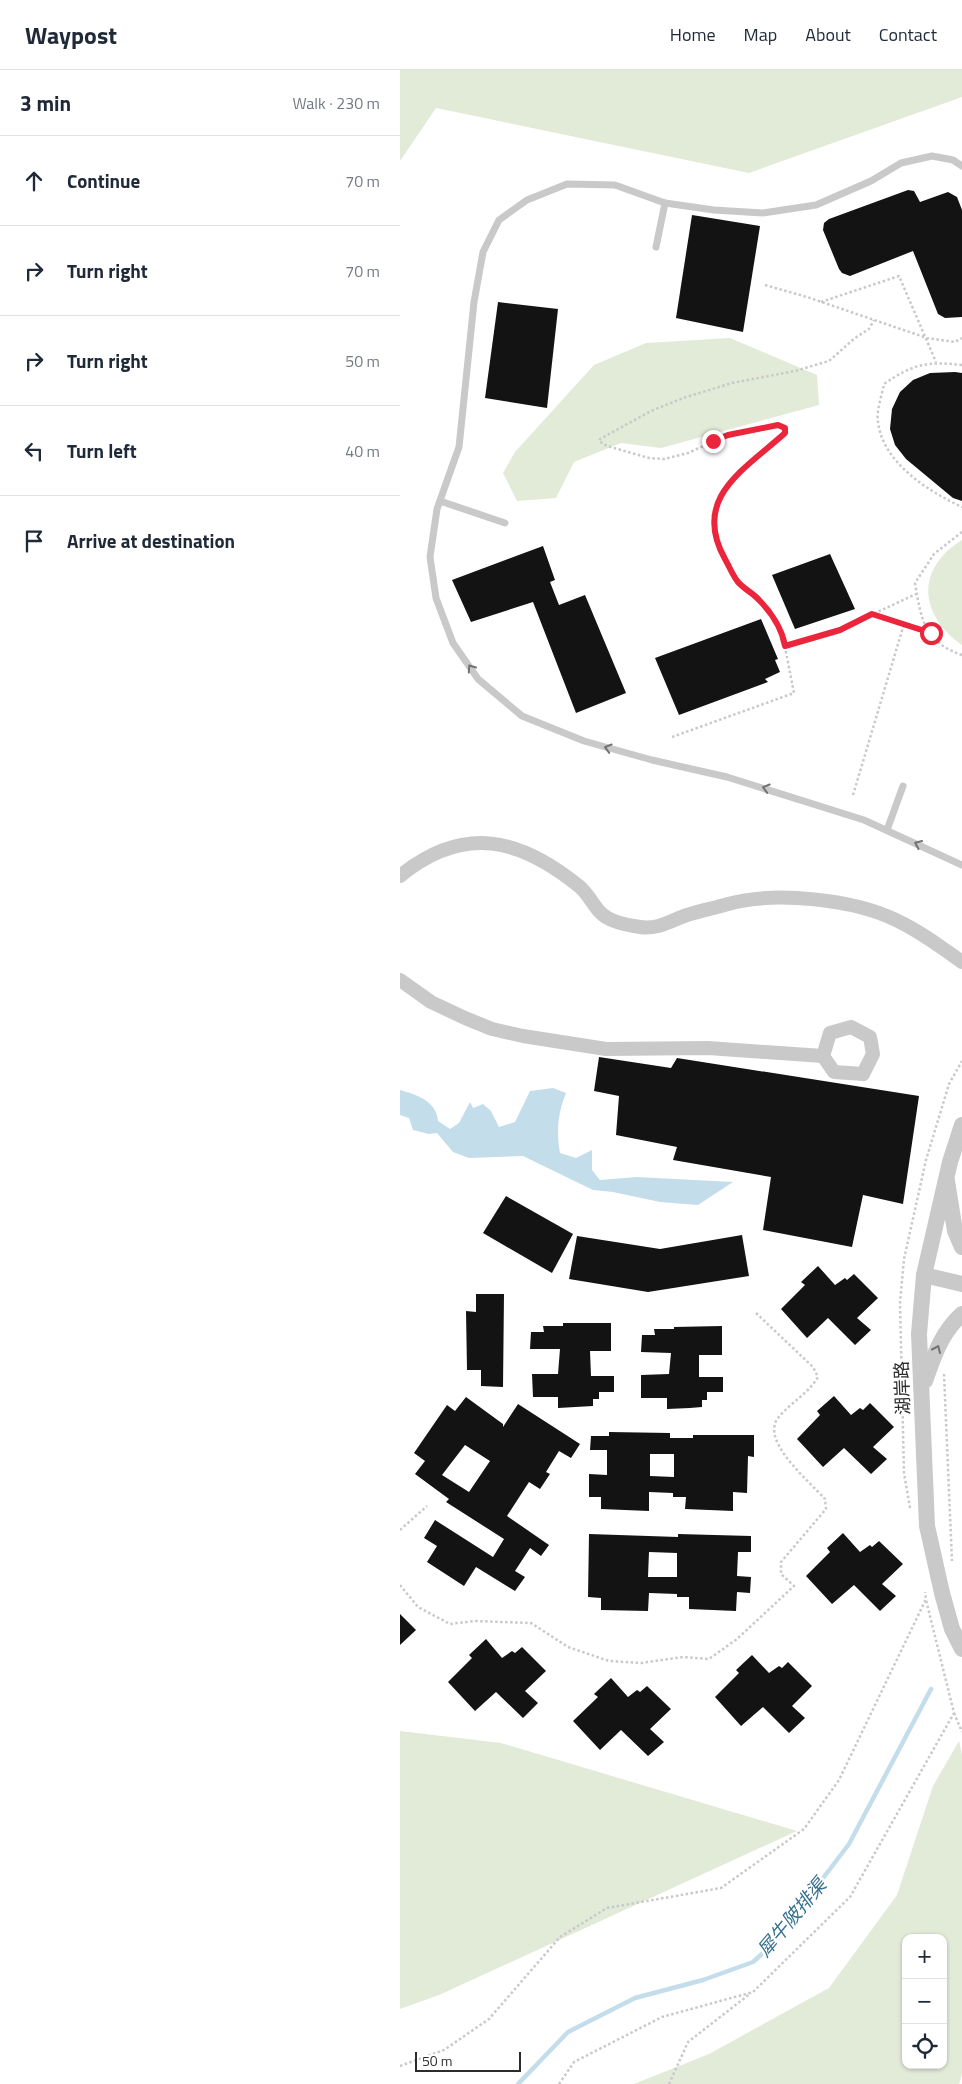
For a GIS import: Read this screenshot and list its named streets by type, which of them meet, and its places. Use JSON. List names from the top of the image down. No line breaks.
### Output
{"streets":{"street":["湖岸路"]},"water":["犀牛陂排渠"],"scale_bar":"50 m","page":{"header":"Waypost","nav":["Home","Map","About","Contact"],"heading":["3 min","Walk · 230 m"],"list":[["Continue","70 m"],["Turn right","70 m"],["Turn right","50 m"],["Turn left","40 m"],"Arrive at destination"],"map_buttons":["+","−"],"scale":"50 m"}}
